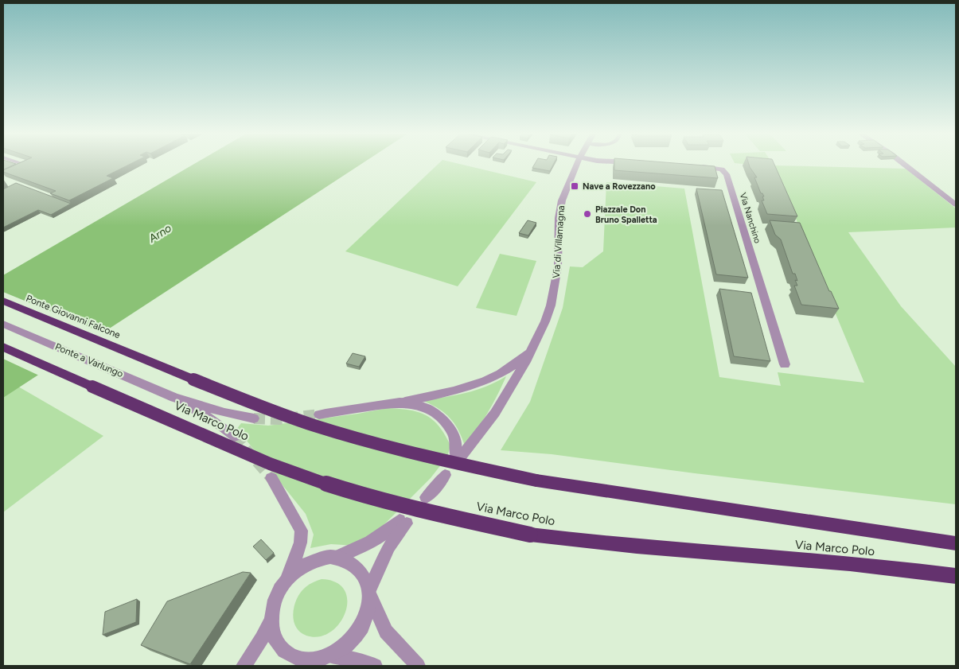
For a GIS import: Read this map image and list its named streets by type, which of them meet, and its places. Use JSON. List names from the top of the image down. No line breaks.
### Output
{"streets":{"highway":["Ponte Giovanni Falcone","Via Marco Polo"],"street":["Via Nanchino","Via di Villamagna","Ponte a Varlungo"]},"crossings":[["Ponte Giovanni Falcone","Via Marco Polo"]],"water":["Arno"],"places":{"transit":["Nave a Rovezzano"],"other":["Piazzale Don Bruno Spalletta"]}}
